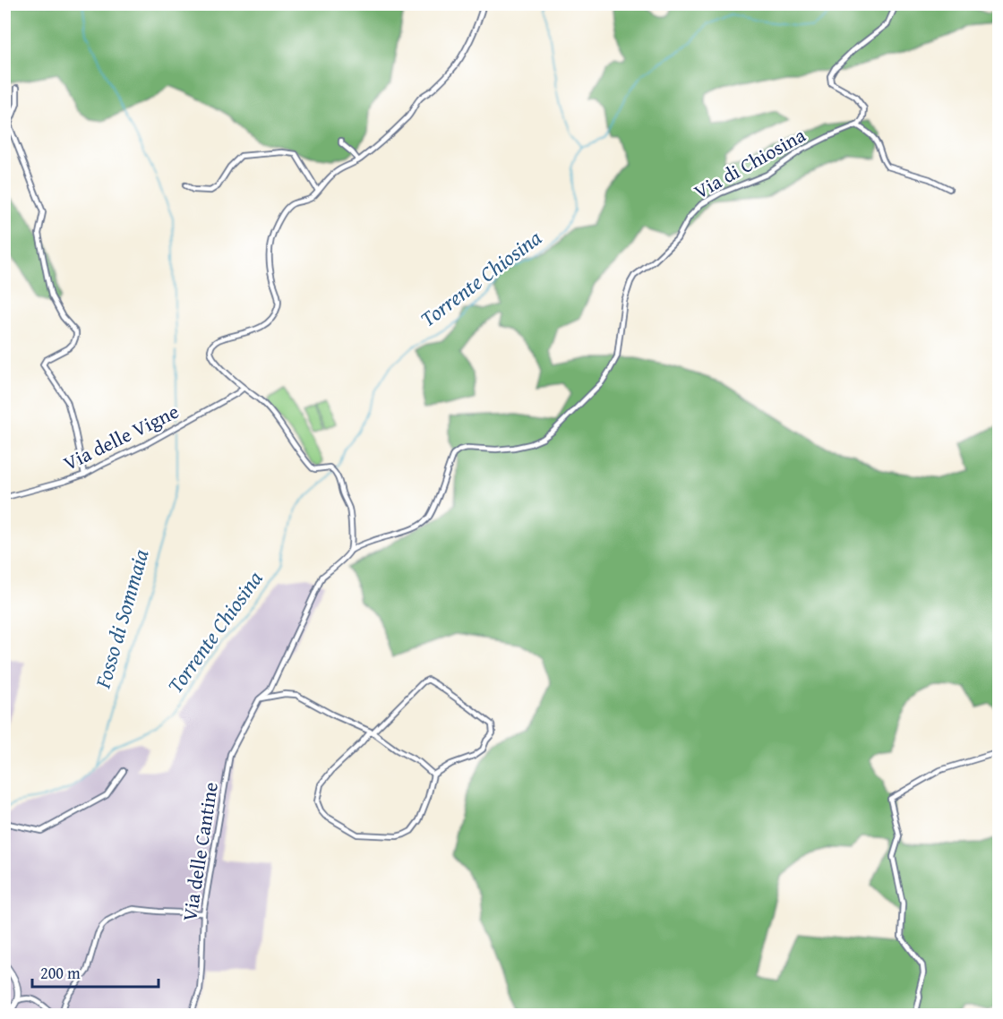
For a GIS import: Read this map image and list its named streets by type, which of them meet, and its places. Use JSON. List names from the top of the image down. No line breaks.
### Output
{"streets":{"street":["Via di Chiosina","Via delle Vigne","Via delle Cantine"]},"crossings":[["Via di Chiosina","Via delle Cantine"]],"water":["Torrente Chiosina","Fosso di Sommaia"],"scale_bar":"200 m"}
